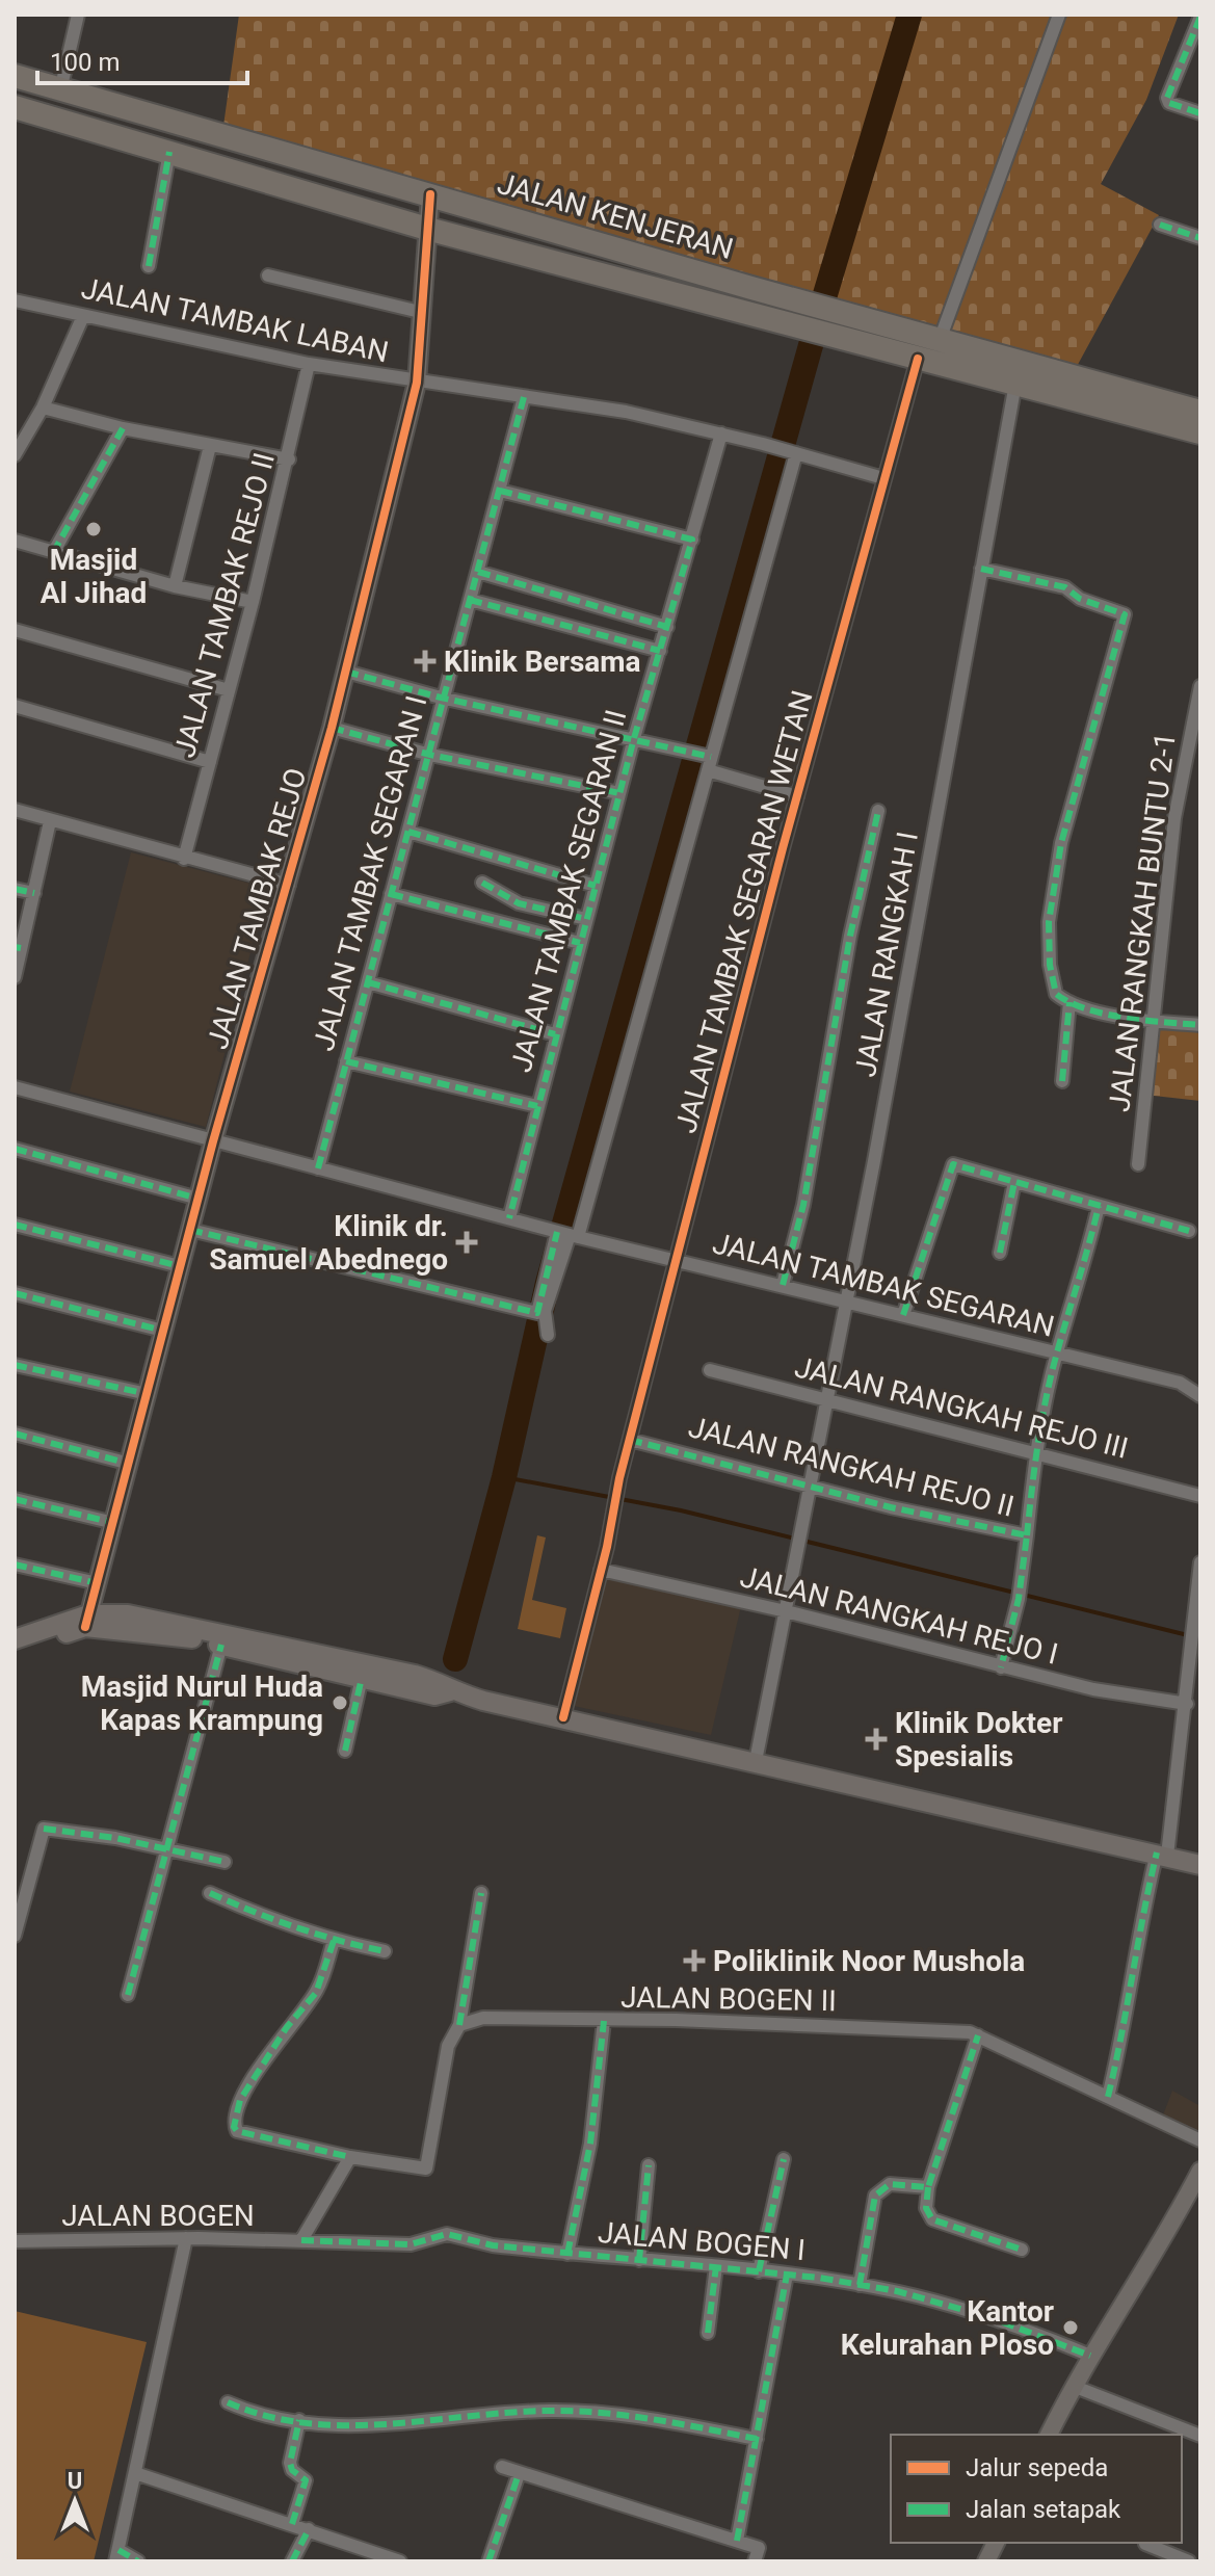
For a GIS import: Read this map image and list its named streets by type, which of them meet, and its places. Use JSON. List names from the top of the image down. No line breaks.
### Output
{"streets":{"highway":["JALAN KENJERAN"],"street":["JALAN TAMBAK LABAN","JALAN TAMBAK REJO II","JALAN TAMBAK SEGARAN I","JALAN TAMBAK SEGARAN II","JALAN TAMBAK REJO","JALAN TAMBAK SEGARAN WETAN","JALAN RANGKAH BUNTU 2-1","JALAN RANGKAH I","JALAN TAMBAK SEGARAN","JALAN RANGKAH REJO III","JALAN RANGKAH REJO II","JALAN RANGKAH REJO I","JALAN BOGEN II","JALAN BOGEN","JALAN BOGEN I"]},"crossings":[["JALAN KENJERAN","JALAN TAMBAK REJO"],["JALAN KENJERAN","JALAN TAMBAK SEGARAN WETAN"],["JALAN KENJERAN","JALAN RANGKAH I"],["JALAN TAMBAK LABAN","JALAN TAMBAK REJO II"],["JALAN TAMBAK LABAN","JALAN TAMBAK SEGARAN I"],["JALAN TAMBAK LABAN","JALAN TAMBAK SEGARAN II"],["JALAN TAMBAK LABAN","JALAN TAMBAK REJO"],["JALAN TAMBAK LABAN","JALAN TAMBAK SEGARAN WETAN"],["JALAN TAMBAK SEGARAN I","JALAN TAMBAK SEGARAN"],["JALAN TAMBAK SEGARAN II","JALAN TAMBAK SEGARAN"],["JALAN TAMBAK REJO","JALAN TAMBAK SEGARAN"],["JALAN TAMBAK SEGARAN WETAN","JALAN TAMBAK SEGARAN"],["JALAN TAMBAK SEGARAN WETAN","JALAN RANGKAH REJO II"],["JALAN TAMBAK SEGARAN WETAN","JALAN RANGKAH REJO I"],["JALAN RANGKAH I","JALAN TAMBAK SEGARAN"],["JALAN RANGKAH I","JALAN RANGKAH REJO III"],["JALAN RANGKAH I","JALAN RANGKAH REJO II"],["JALAN RANGKAH I","JALAN RANGKAH REJO I"],["JALAN RANGKAH REJO II","JALAN RANGKAH REJO I"],["JALAN BOGEN","JALAN BOGEN I"]],"places":{"other":["Masjid Al Jihad","Masjid Nurul Huda Kapas Krampung","Kantor Kelurahan Ploso"],"health":["Klinik Bersama","Klinik dr. Samuel Abednego","Klinik Dokter Spesialis","Poliklinik Noor Mushola"]},"legend":["Jalur sepeda","Jalan setapak"],"scale_bar":"100 m","north":"top"}
